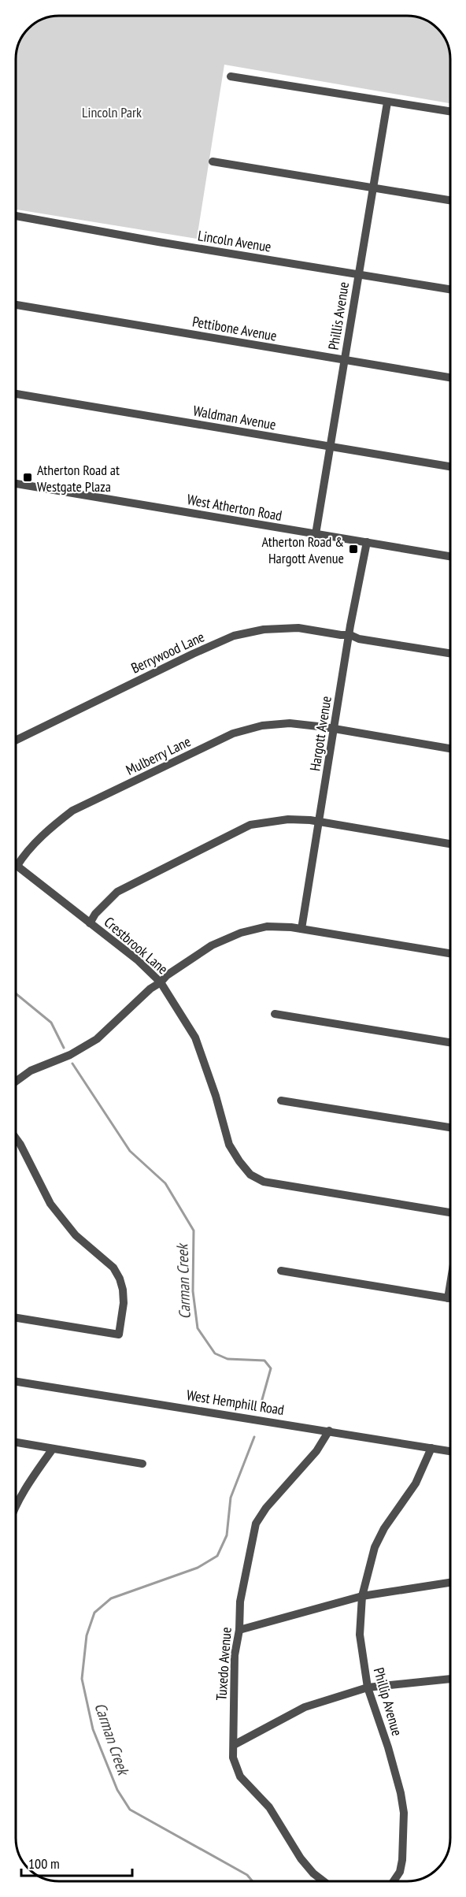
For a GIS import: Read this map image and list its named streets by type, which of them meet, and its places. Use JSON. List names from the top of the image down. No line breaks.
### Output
{"streets":{"street":["Lincoln Avenue","Phillis Avenue","Pettibone Avenue","Waldman Avenue","West Atherton Road","Berrywood Lane","Hargott Avenue","Mulberry Lane","Crestbrook Lane","West Hemphill Road","Tuxedo Avenue","Phillip Avenue"]},"crossings":[["Lincoln Avenue","Phillis Avenue"],["Phillis Avenue","Pettibone Avenue"],["Phillis Avenue","Waldman Avenue"],["Phillis Avenue","West Atherton Road"],["West Atherton Road","Hargott Avenue"],["Berrywood Lane","Hargott Avenue"],["Hargott Avenue","Mulberry Lane"],["Mulberry Lane","Crestbrook Lane"],["West Hemphill Road","Tuxedo Avenue"],["West Hemphill Road","Phillip Avenue"]],"water":["Carman Creek"],"parks":["Lincoln Park"],"places":{"transit":["Atherton Road at Westgate Plaza","Atherton Road & Hargott Avenue"]},"scale_bar":"100 m"}
